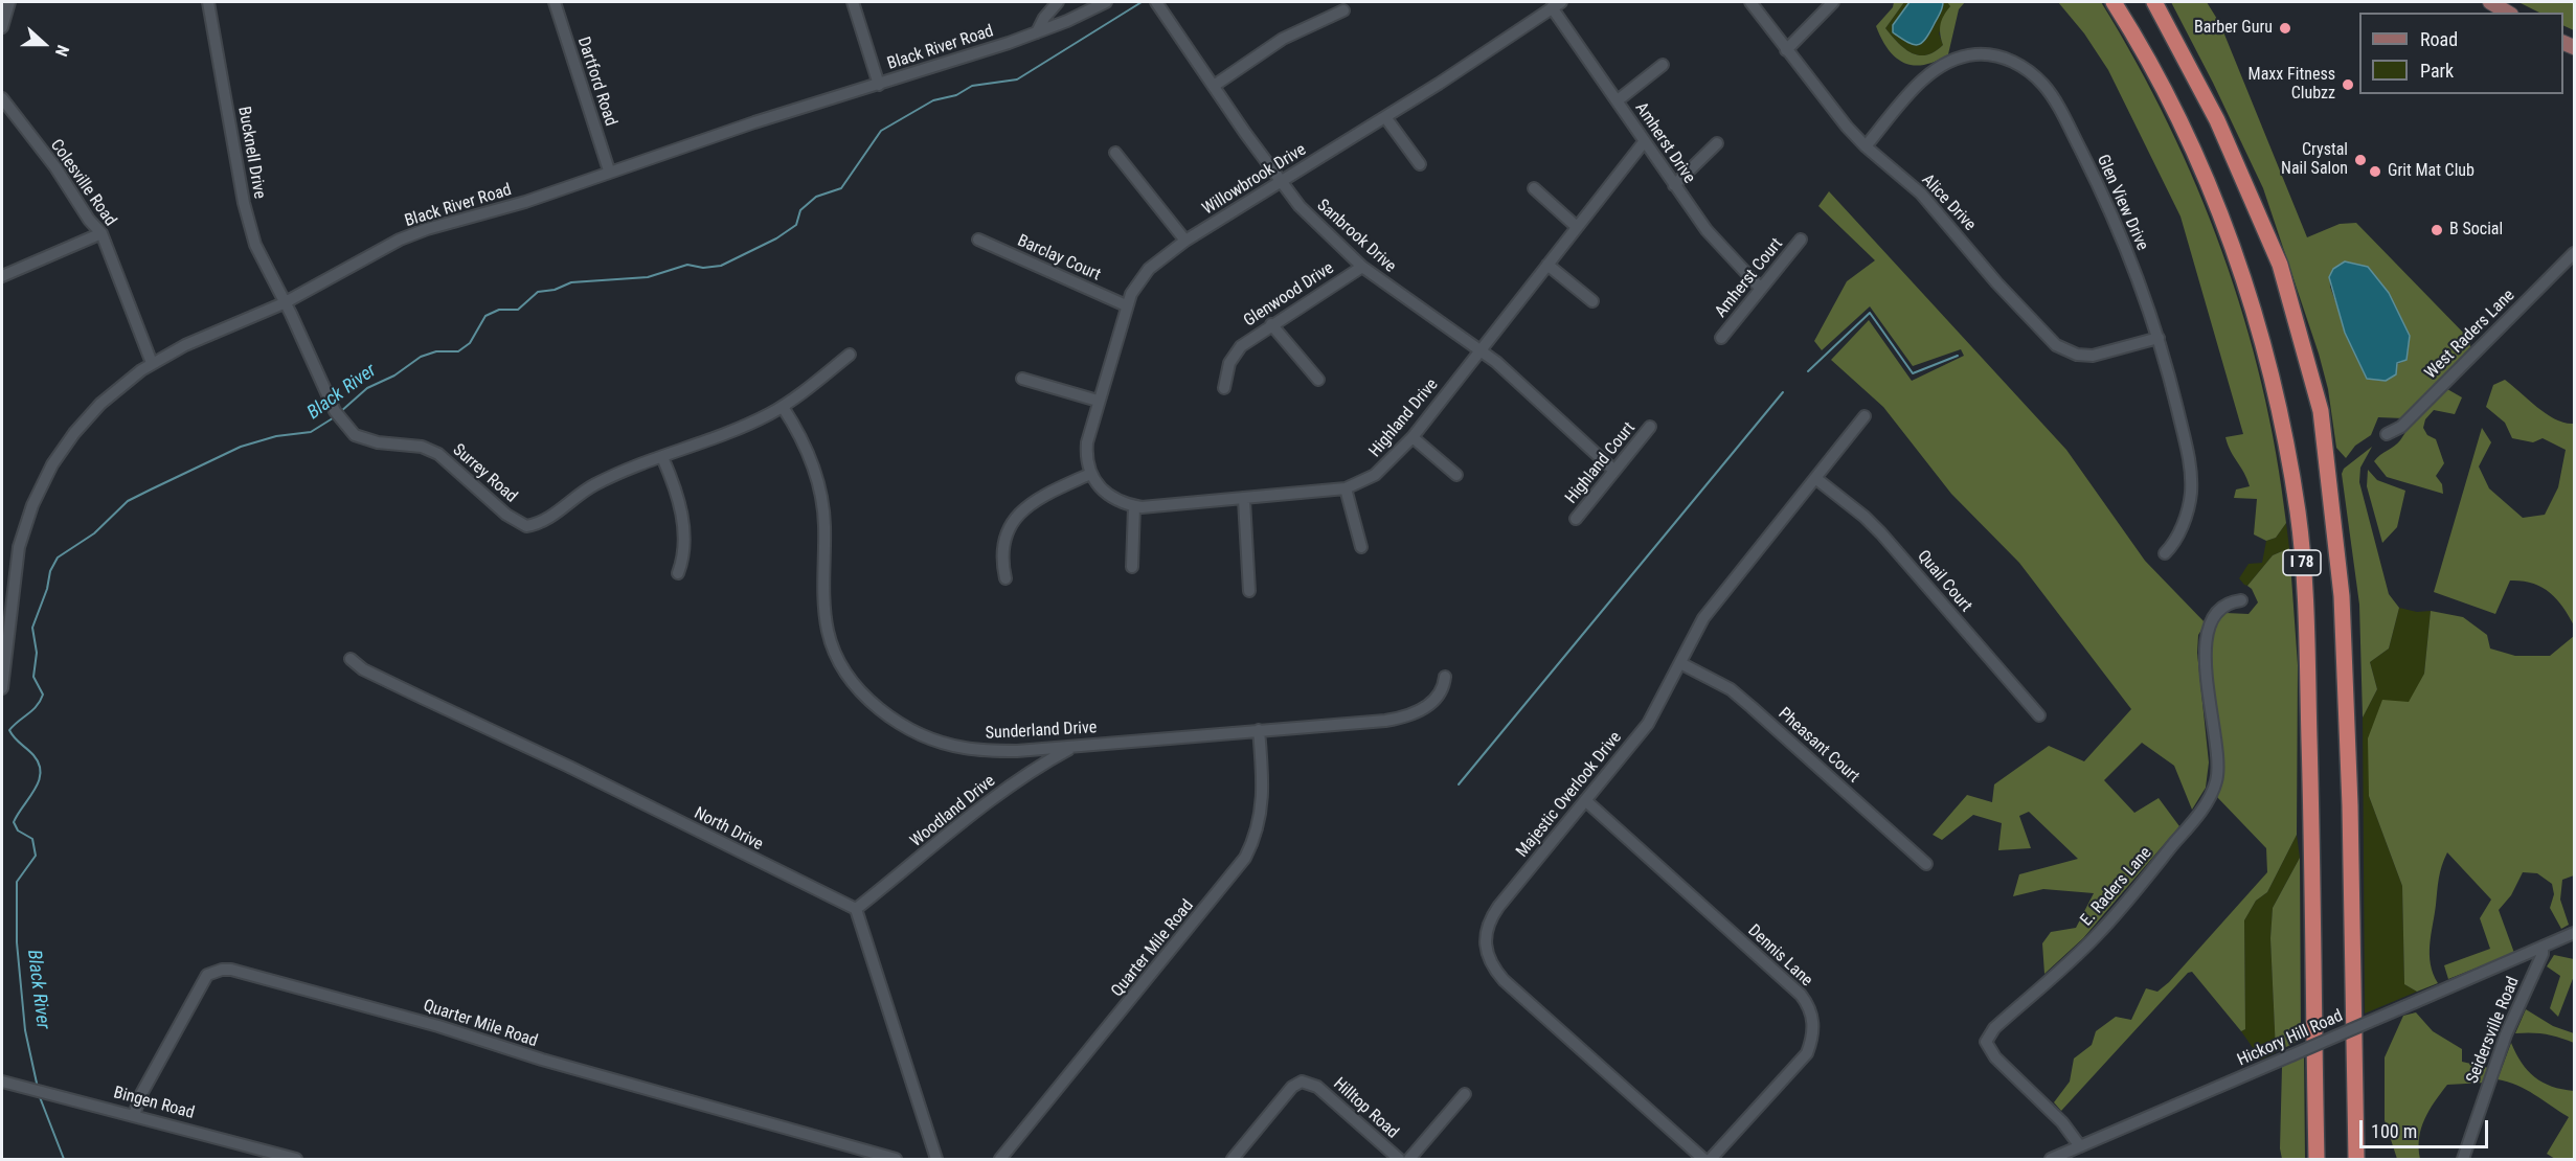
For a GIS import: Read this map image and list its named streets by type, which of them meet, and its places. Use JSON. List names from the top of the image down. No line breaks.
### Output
{"streets":{"highway":["I 78"],"street":["Black River Road","Dartford Road","Amherst Drive","Bucknell Drive","Willowbrook Drive","Colesville Road","Alice Drive","Glen View Drive","Sanbrook Drive","Barclay Court","Amherst Court","Glenwood Drive","West Raders Lane","Highland Drive","Highland Court","Surrey Road","Quail Court","Sunderland Drive","Pheasant Court","Majestic Overlook Drive","Woodland Drive","North Drive","E. Raders Lane","Quarter Mile Road","Dennis Lane","Seidersville Road","Hickory Hill Road","Bingen Road","Hilltop Road"]},"crossings":[["Black River Road","Dartford Road"],["Black River Road","Bucknell Drive"],["Black River Road","Colesville Road"],["Black River Road","Surrey Road"],["Amherst Drive","Willowbrook Drive"],["Amherst Drive","Amherst Court"],["Amherst Drive","Highland Drive"],["Bucknell Drive","Surrey Road"],["Willowbrook Drive","Sanbrook Drive"],["Willowbrook Drive","Barclay Court"],["Willowbrook Drive","Highland Drive"],["Alice Drive","Glen View Drive"],["Sanbrook Drive","Glenwood Drive"],["Sanbrook Drive","Highland Drive"],["Sanbrook Drive","Highland Court"],["Surrey Road","Sunderland Drive"],["Quail Court","Majestic Overlook Drive"],["Sunderland Drive","Woodland Drive"],["Sunderland Drive","Quarter Mile Road"],["Pheasant Court","Majestic Overlook Drive"],["Majestic Overlook Drive","Dennis Lane"],["Woodland Drive","North Drive"],["E. Raders Lane","Hickory Hill Road"],["Quarter Mile Road","Bingen Road"],["Seidersville Road","Hickory Hill Road"]],"water":["Black River"],"places":["Barber Guru","Maxx Fitness Clubzz","Crystal Nail Salon","Grit Mat Club","B Social"],"legend":["Road","Park"],"scale_bar":"100 m","north":"right"}
